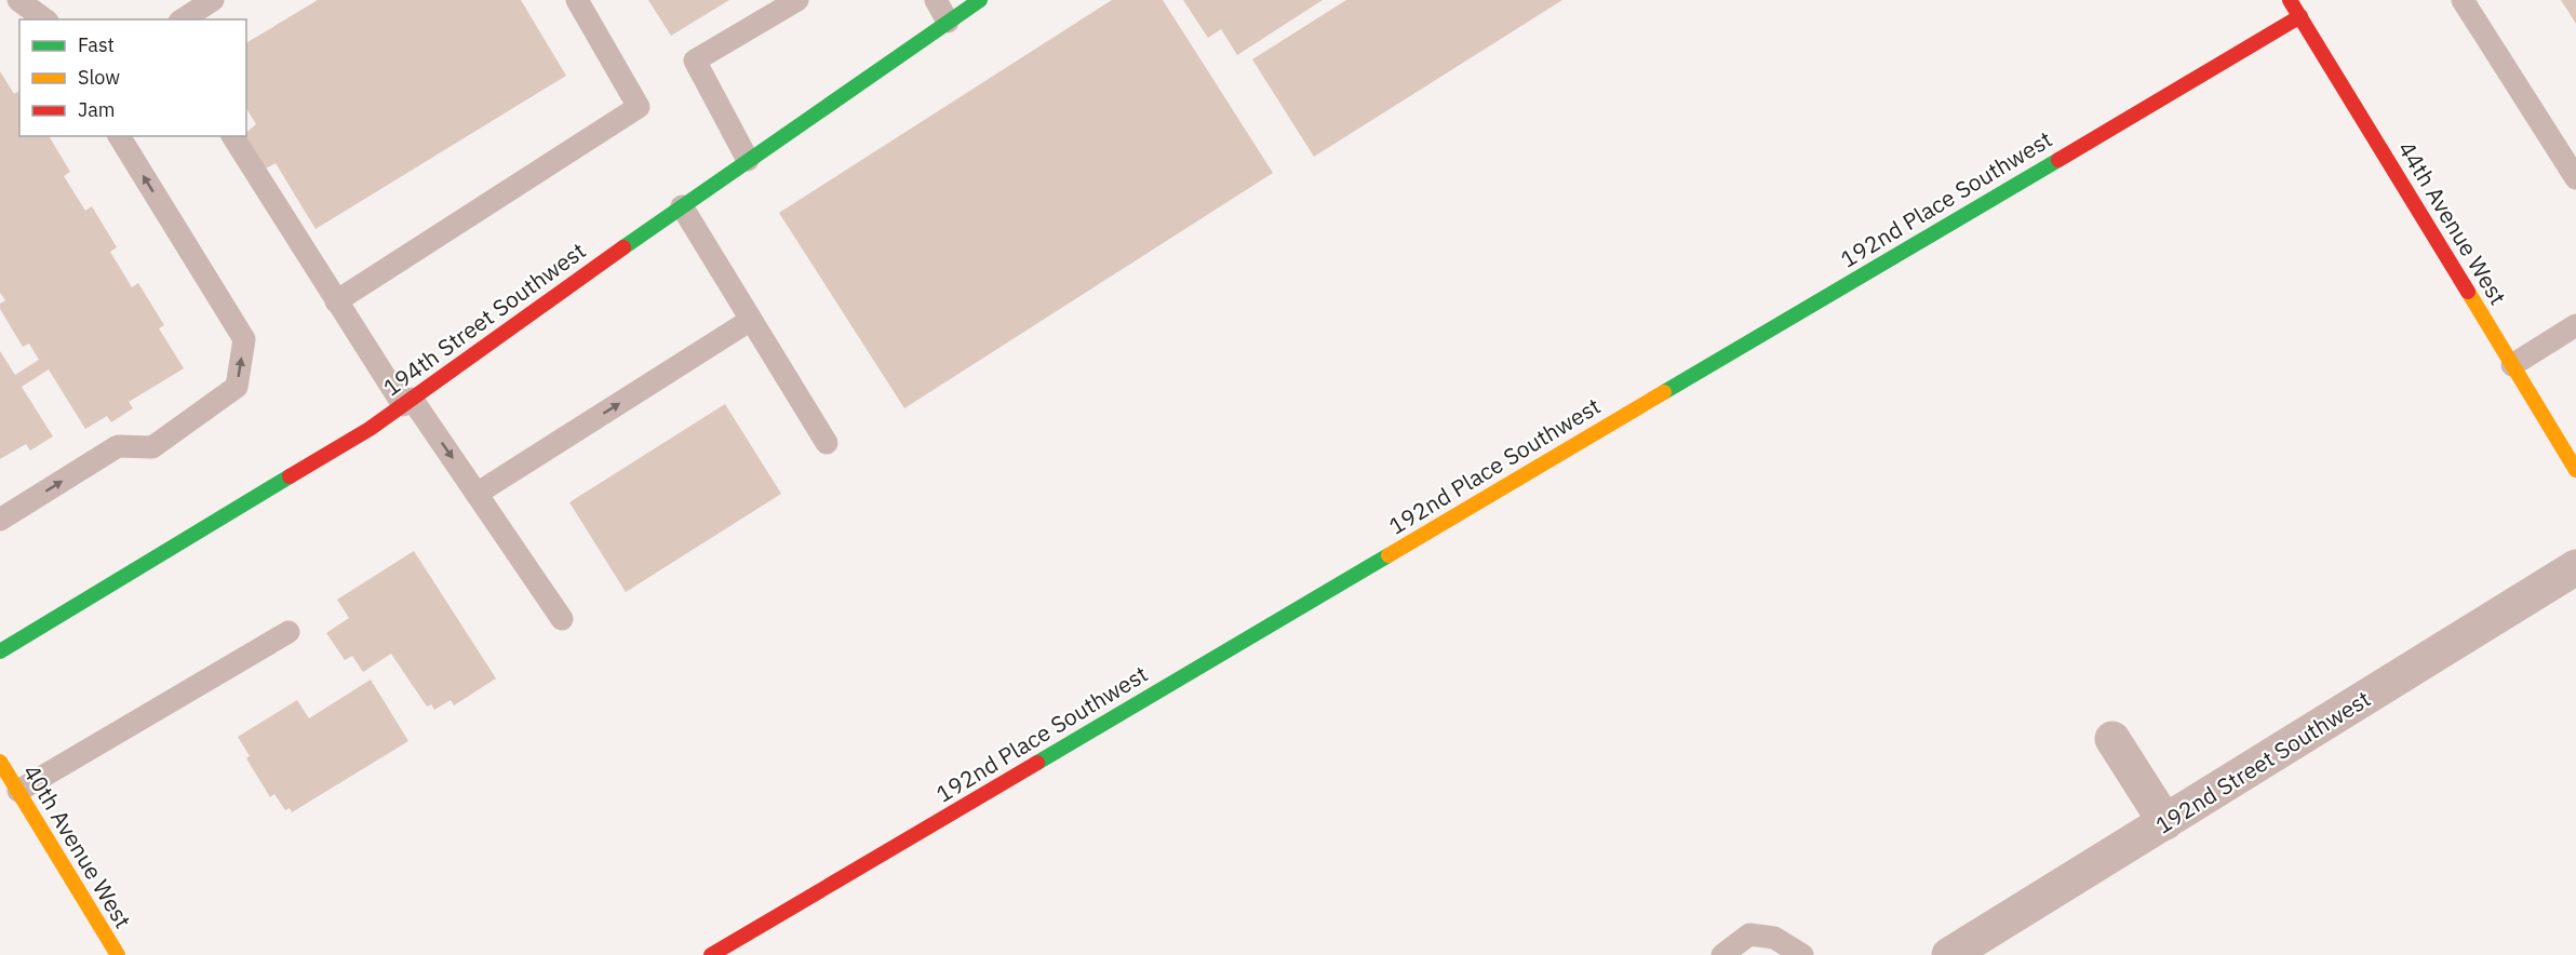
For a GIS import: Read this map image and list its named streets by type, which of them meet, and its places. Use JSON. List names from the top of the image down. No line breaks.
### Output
{"streets":{"street":["192nd Place Southwest","44th Avenue West","194th Street Southwest","192nd Street Southwest","40th Avenue West"]},"crossings":[["192nd Place Southwest","44th Avenue West"]],"legend":["Fast","Slow","Jam"]}
